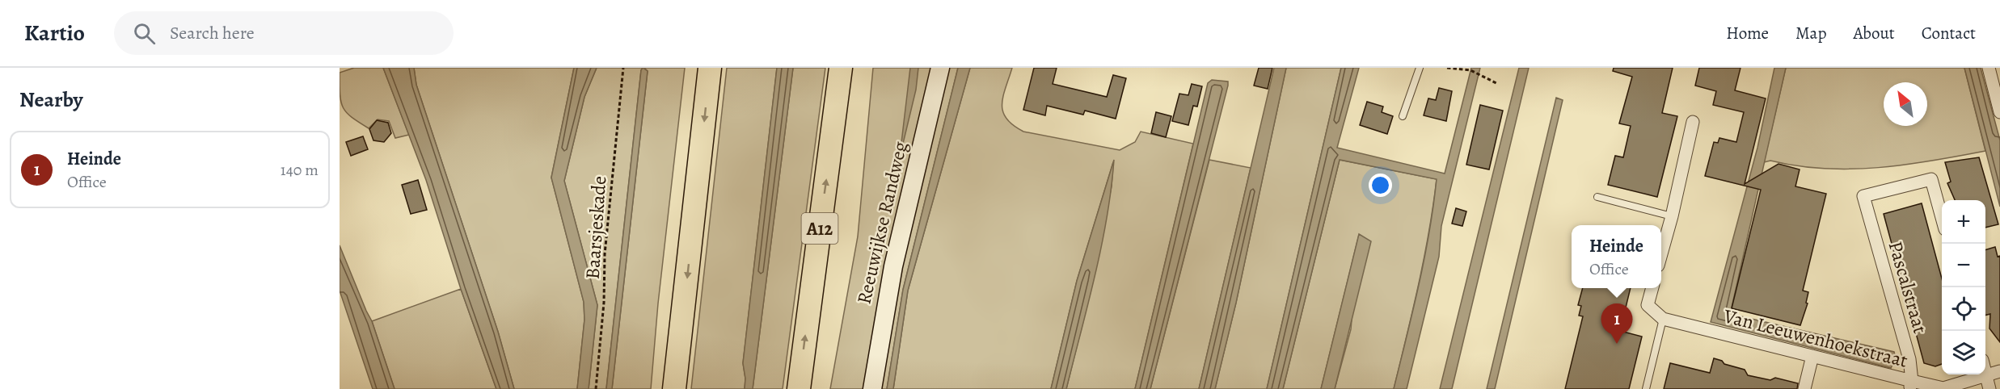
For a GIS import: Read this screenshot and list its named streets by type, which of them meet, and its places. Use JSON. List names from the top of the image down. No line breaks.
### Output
{"streets":{"highway":["A12"],"main road":["Reeuwijkse Randweg"],"street":["Pascalstraat","Van Leeuwenhoekstraat"],"path":["Baarsjeskade"]},"crossings":[["Pascalstraat","Van Leeuwenhoekstraat"]],"north":"top left","page":{"header":"Kartio","search":"Search here","nav":["Home","Map","About","Contact"],"heading":"Nearby","list":[{"mark":"1","name":"Heinde","note":"Office","value":"140 m"}],"map_buttons":["+","−"],"popup":["Heinde","Office"],"pins":"1"}}
